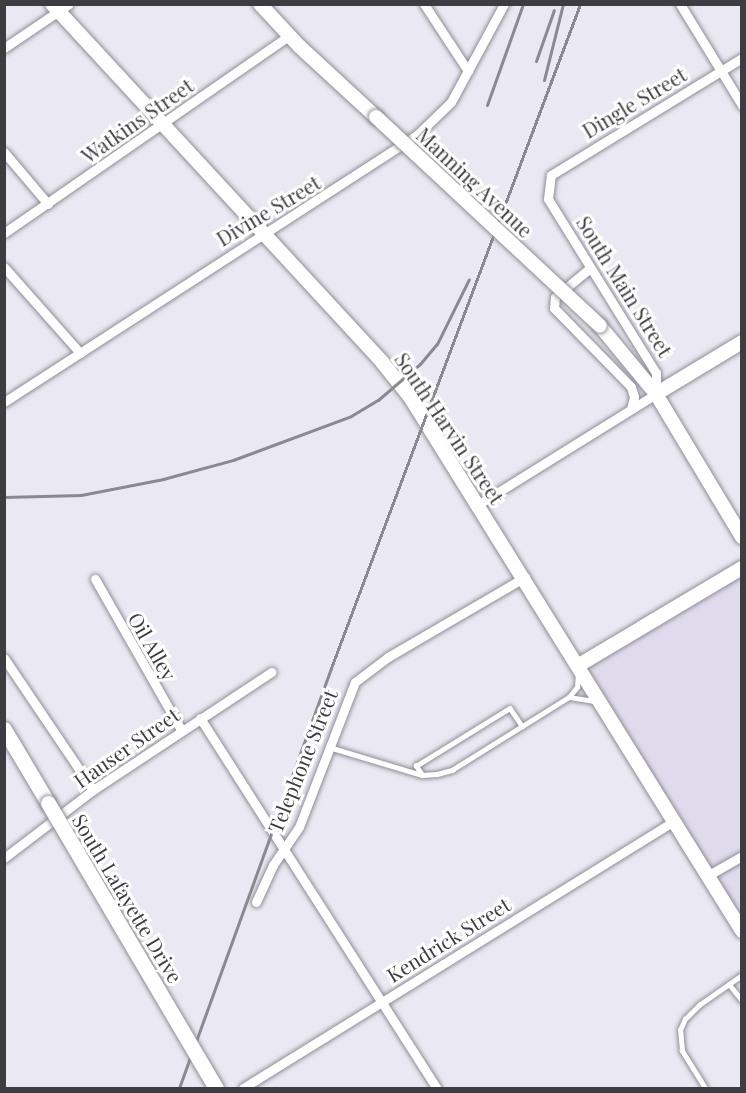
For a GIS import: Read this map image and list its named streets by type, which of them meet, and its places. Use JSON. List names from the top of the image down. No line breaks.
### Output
{"streets":{"main road":["South Lafayette Drive"],"street":["Dingle Street","Watkins Street","Manning Avenue","Divine Street","South Main Street","South Harvin Street","Oil Alley","Hauser Street","Telephone Street","Kendrick Street"]},"crossings":[["Dingle Street","South Main Street"],["Watkins Street","Manning Avenue"],["Watkins Street","South Harvin Street"],["Manning Avenue","South Main Street"],["Divine Street","South Harvin Street"],["South Harvin Street","Telephone Street"],["South Harvin Street","Kendrick Street"],["Oil Alley","Hauser Street"]]}
